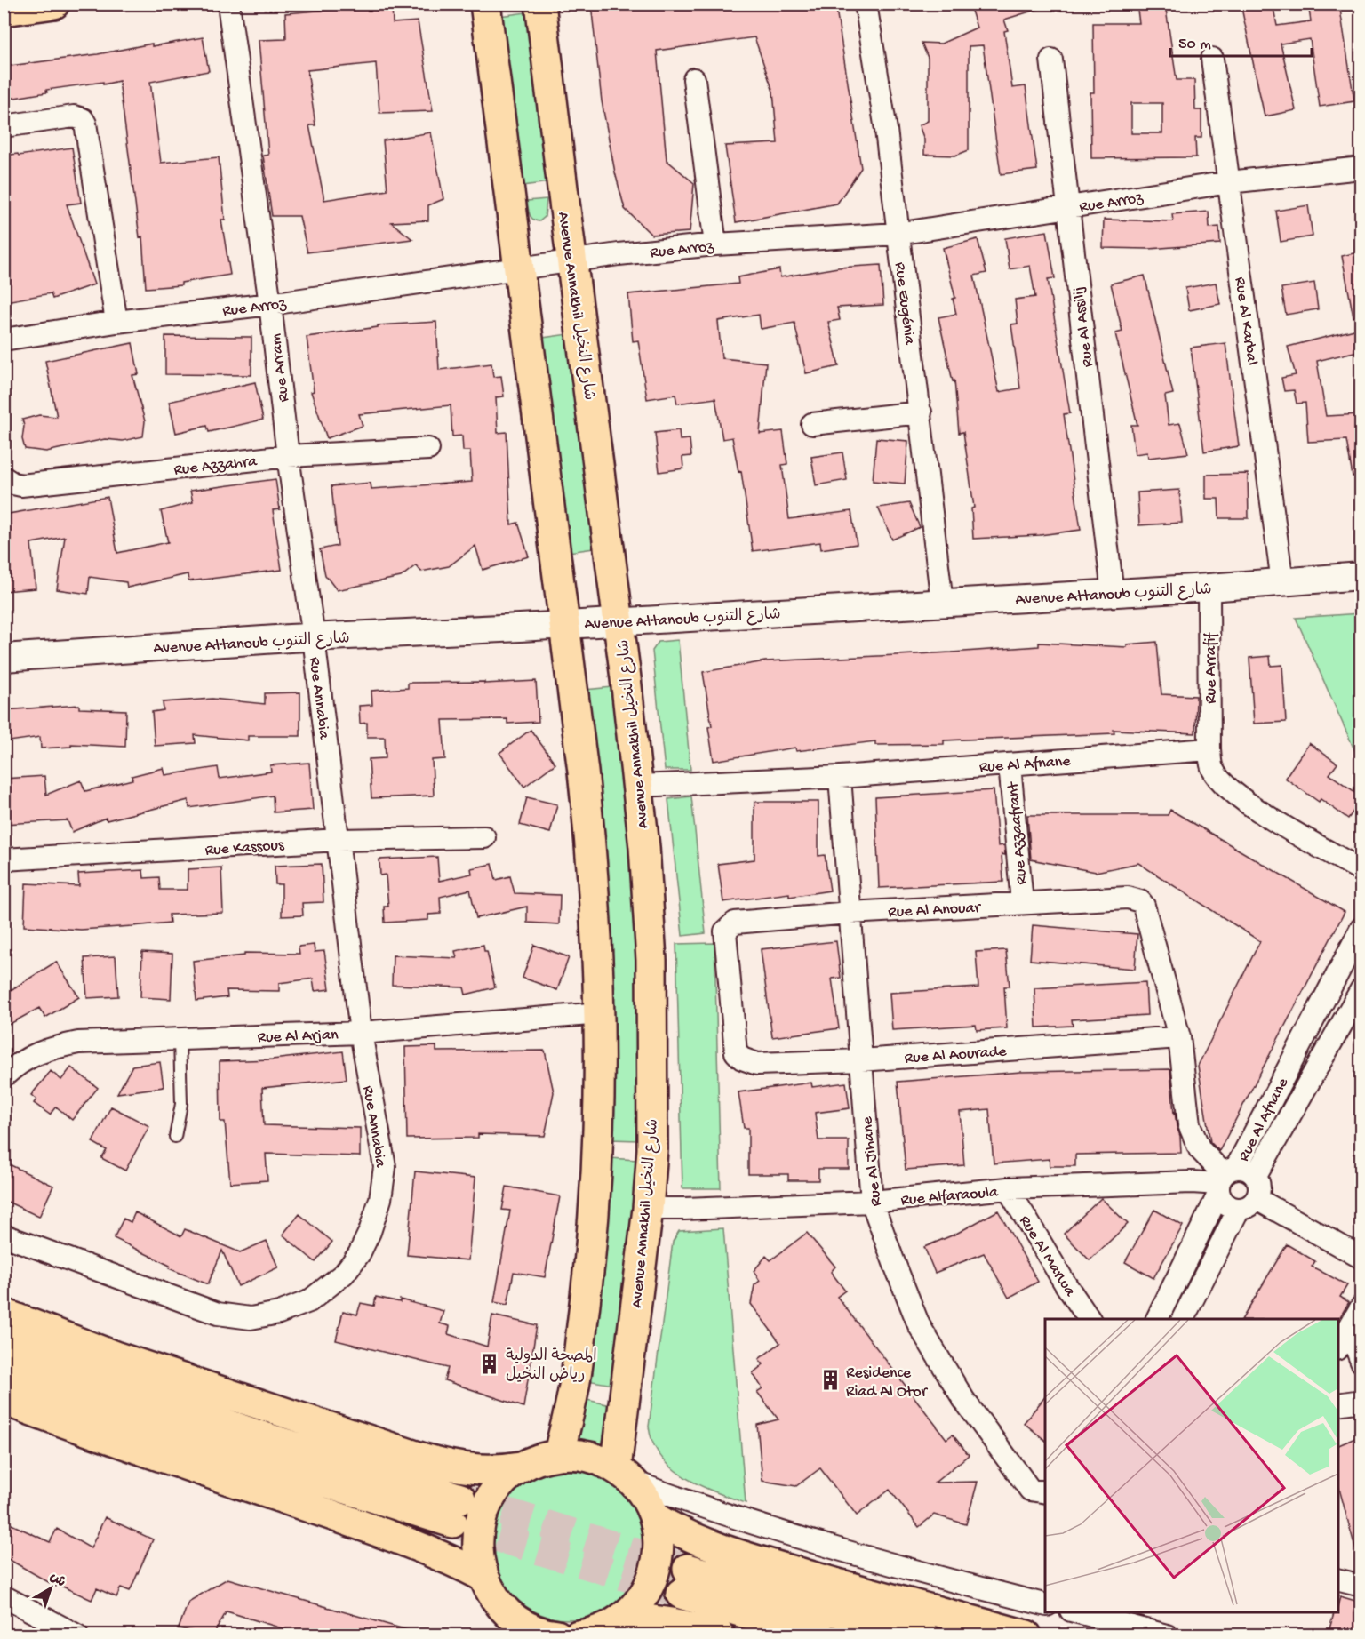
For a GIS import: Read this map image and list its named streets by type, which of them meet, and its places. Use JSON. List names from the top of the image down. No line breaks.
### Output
{"streets":{"main road":["Avenue Annakhil شارع النخيل"],"street":["Rue Arroz","Rue Eugénia","Rue Al Karbal","Rue Al Assilij","Rue Arram","Rue Azzahra","Avenue Attanoub شارع التنوب","Rue Arrafif","Rue Annabia","Rue Al Afnane","Rue Azzaafrant","Rue Kassous","Rue Al Anouar","Rue Al Arjan","Rue Al Aourade","Rue Al Jihane","Rue Alfaraoula","Rue Al Marwa"]},"crossings":[["Rue Arroz","Rue Eugénia"],["Rue Arroz","Avenue Annakhil شارع النخيل"],["Rue Arroz","Rue Al Karbal"],["Rue Arroz","Rue Al Assilij"],["Rue Arroz","Rue Arram"],["Rue Eugénia","Avenue Attanoub شارع التنوب"],["Avenue Annakhil شارع النخيل","Avenue Attanoub شارع التنوب"],["Avenue Annakhil شارع النخيل","Rue Al Afnane"],["Avenue Annakhil شارع النخيل","Rue Alfaraoula"],["Rue Al Karbal","Avenue Attanoub شارع التنوب"],["Rue Al Assilij","Avenue Attanoub شارع التنوب"],["Rue Arram","Rue Azzahra"],["Rue Arram","Avenue Attanoub شارع التنوب"],["Rue Arram","Rue Annabia"],["Avenue Attanoub شارع التنوب","Rue Arrafif"],["Avenue Attanoub شارع التنوب","Rue Annabia"],["Rue Arrafif","Rue Al Afnane"],["Rue Annabia","Rue Kassous"],["Rue Annabia","Rue Al Arjan"],["Rue Al Afnane","Rue Azzaafrant"],["Rue Al Afnane","Rue Al Jihane"],["Rue Al Afnane","Rue Alfaraoula"],["Rue Azzaafrant","Rue Al Anouar"],["Rue Al Anouar","Rue Al Aourade"],["Rue Al Anouar","Rue Al Jihane"],["Rue Al Aourade","Rue Al Jihane"],["Rue Al Jihane","Rue Alfaraoula"],["Rue Alfaraoula","Rue Al Marwa"]],"places":{"building":["المصحة الدولية رياض النخيل","Residence Riad Al Otor"]},"scale_bar":"50 m","north":"top right"}
